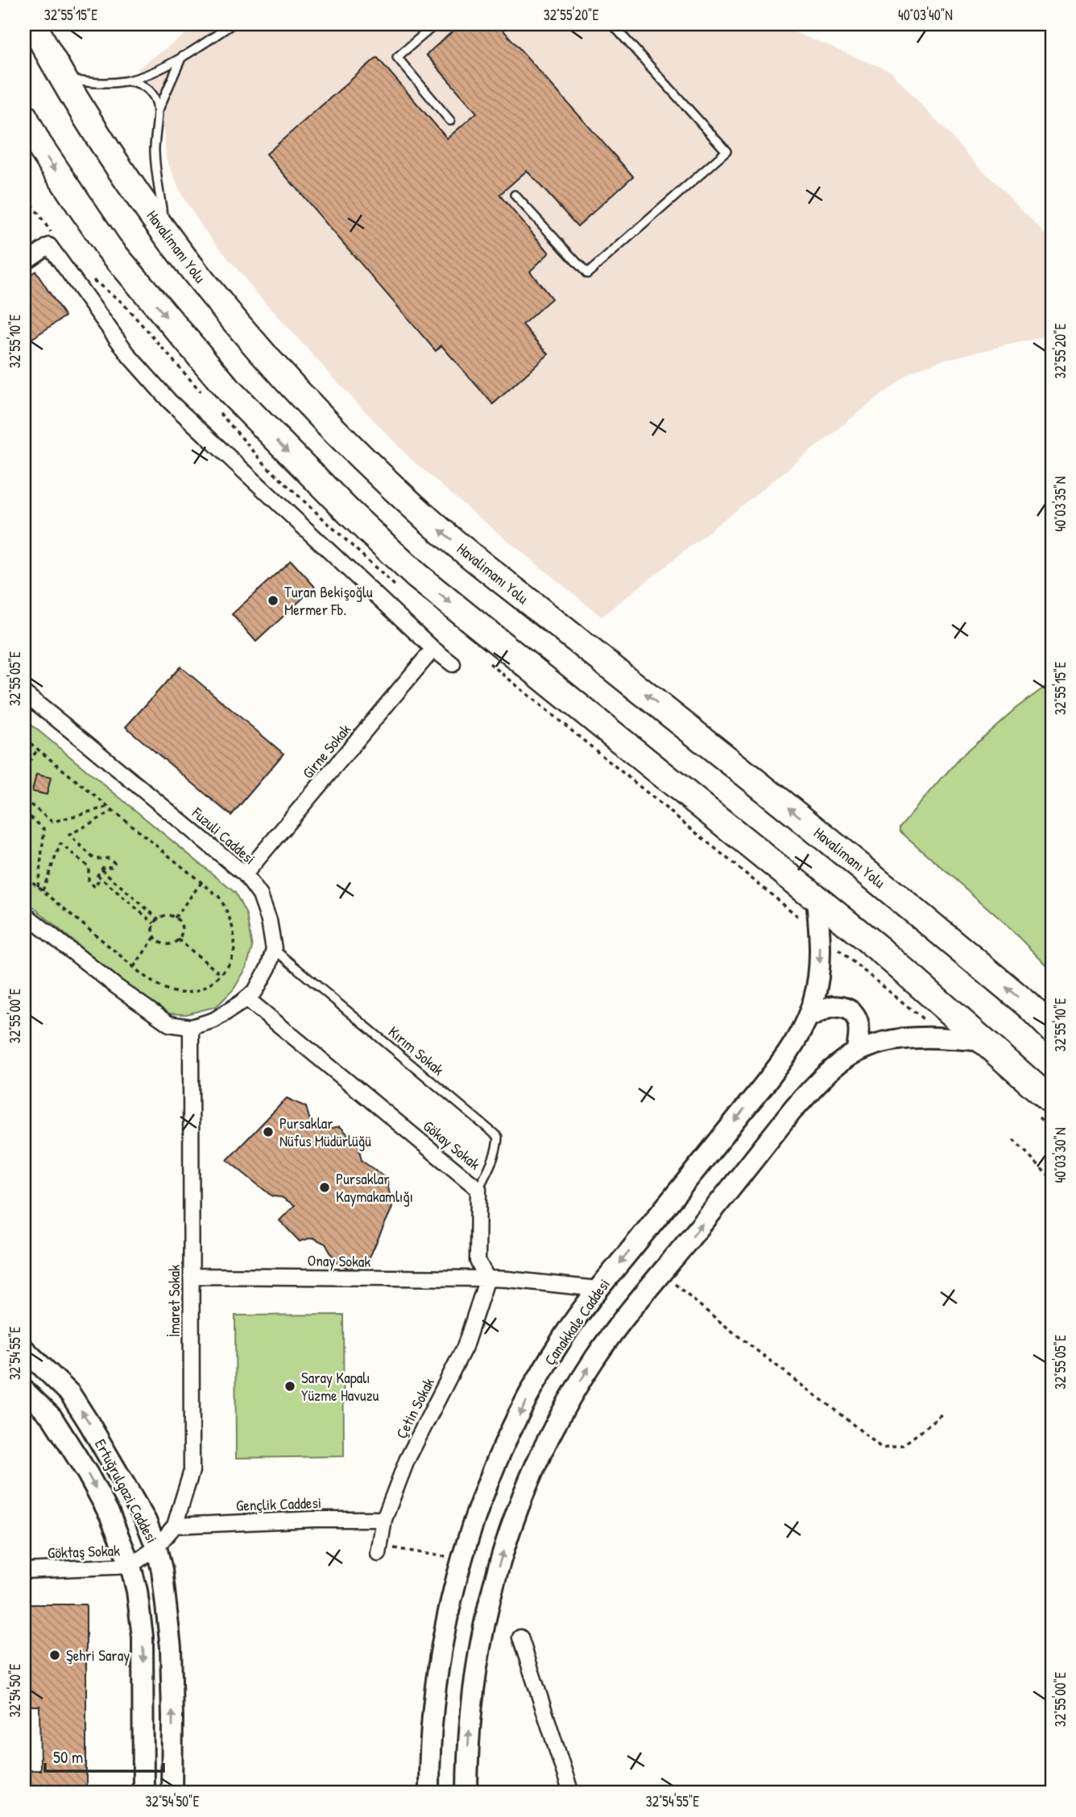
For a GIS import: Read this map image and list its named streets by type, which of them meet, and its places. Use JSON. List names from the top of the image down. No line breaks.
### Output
{"streets":{"highway":["Havalimanı Yolu"],"main road":["Çanakkale Caddesi","Ertuğrulgazi Caddesi"],"street":["Girne Sokak","Fuzuli Caddesi","Gökay Sokak","Onay Sokak","İmaret Sokak","Çetin Sokak","Gençlik Caddesi","Göktaş Sokak"],"lane":["Kırım Sokak"]},"crossings":[["Girne Sokak","Fuzuli Caddesi"],["Fuzuli Caddesi","Kırım Sokak"],["Kırım Sokak","Gökay Sokak"],["Gökay Sokak","Onay Sokak"],["Gökay Sokak","Çetin Sokak"],["Onay Sokak","İmaret Sokak"],["Onay Sokak","Çetin Sokak"],["İmaret Sokak","Ertuğrulgazi Caddesi"],["İmaret Sokak","Gençlik Caddesi"],["İmaret Sokak","Göktaş Sokak"],["Çetin Sokak","Gençlik Caddesi"],["Ertuğrulgazi Caddesi","Göktaş Sokak"]],"places":["Turan Bekişoğlu Mermer Fb.","Pursaklar Nüfus Müdürlüğü","Pursaklar Kaymakamlığı","Saray Kapalı Yüzme Havuzu","Şehri Saray"],"scale_bar":"50 m","coordinates":["32°55'15\"E","32°55'20\"E","40°03'40\"N","32°55'10\"E","40°03'35\"N","32°55'05\"E","32°55'00\"E","40°03'30\"N","32°54'55\"E","32°54'50\"E"]}
